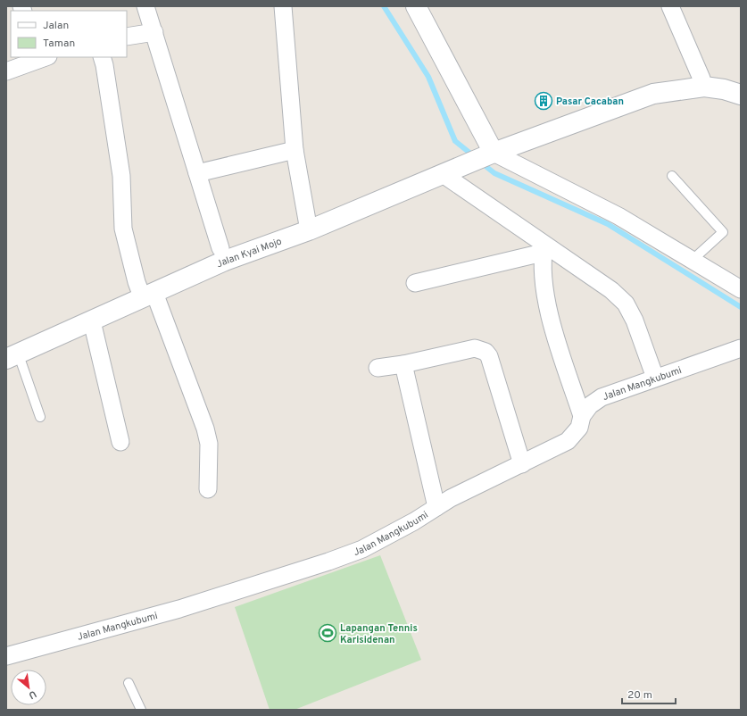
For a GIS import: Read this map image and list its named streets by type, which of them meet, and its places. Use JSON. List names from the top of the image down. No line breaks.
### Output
{"streets":{"street":["Jalan Kyai Mojo","Jalan Mangkubumi"]},"places":{"building":["Pasar Cacaban"],"sports":["Lapangan Tennis Karisidenan"]},"legend":["Jalan","Taman"],"scale_bar":"20 m","north":"bottom right"}
